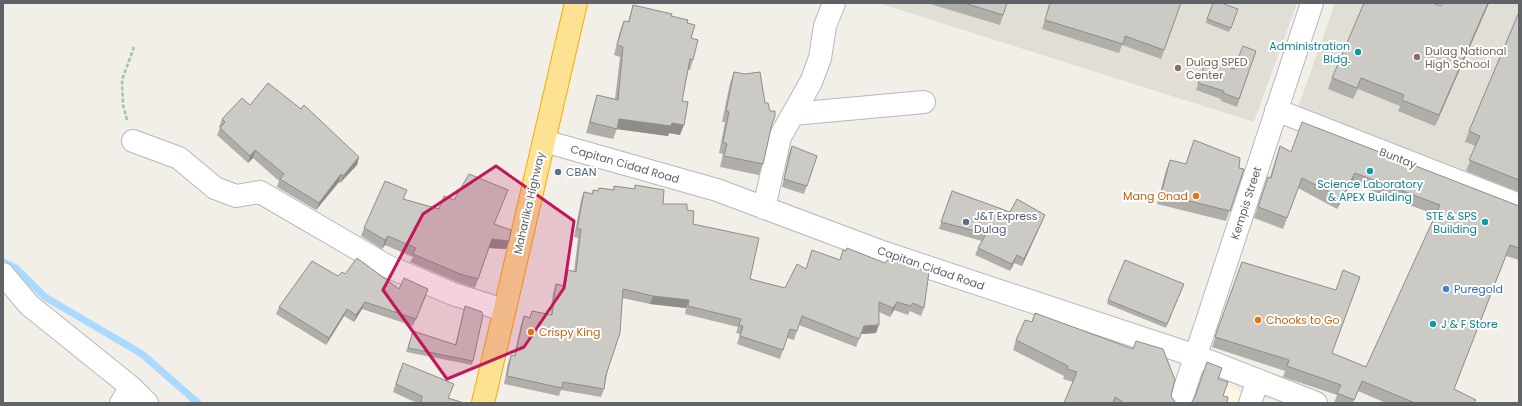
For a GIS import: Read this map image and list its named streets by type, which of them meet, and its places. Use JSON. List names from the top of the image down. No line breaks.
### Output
{"streets":{"highway":["Maharlika Highway"],"street":["Buntay","Capitan Cidad Road","Kempis Street"]},"crossings":[["Buntay","Kempis Street"],["Capitan Cidad Road","Maharlika Highway"],["Capitan Cidad Road","Kempis Street"]],"places":["Administration Bldg.","Dulag National High School","Dulag SPED Center","Science Laboratory & APEX Building","CBAN","Mang Onad","J&T Express Dulag","STE & SPS Building","Puregold","Chooks to Go","J & F Store","Crispy King"]}
